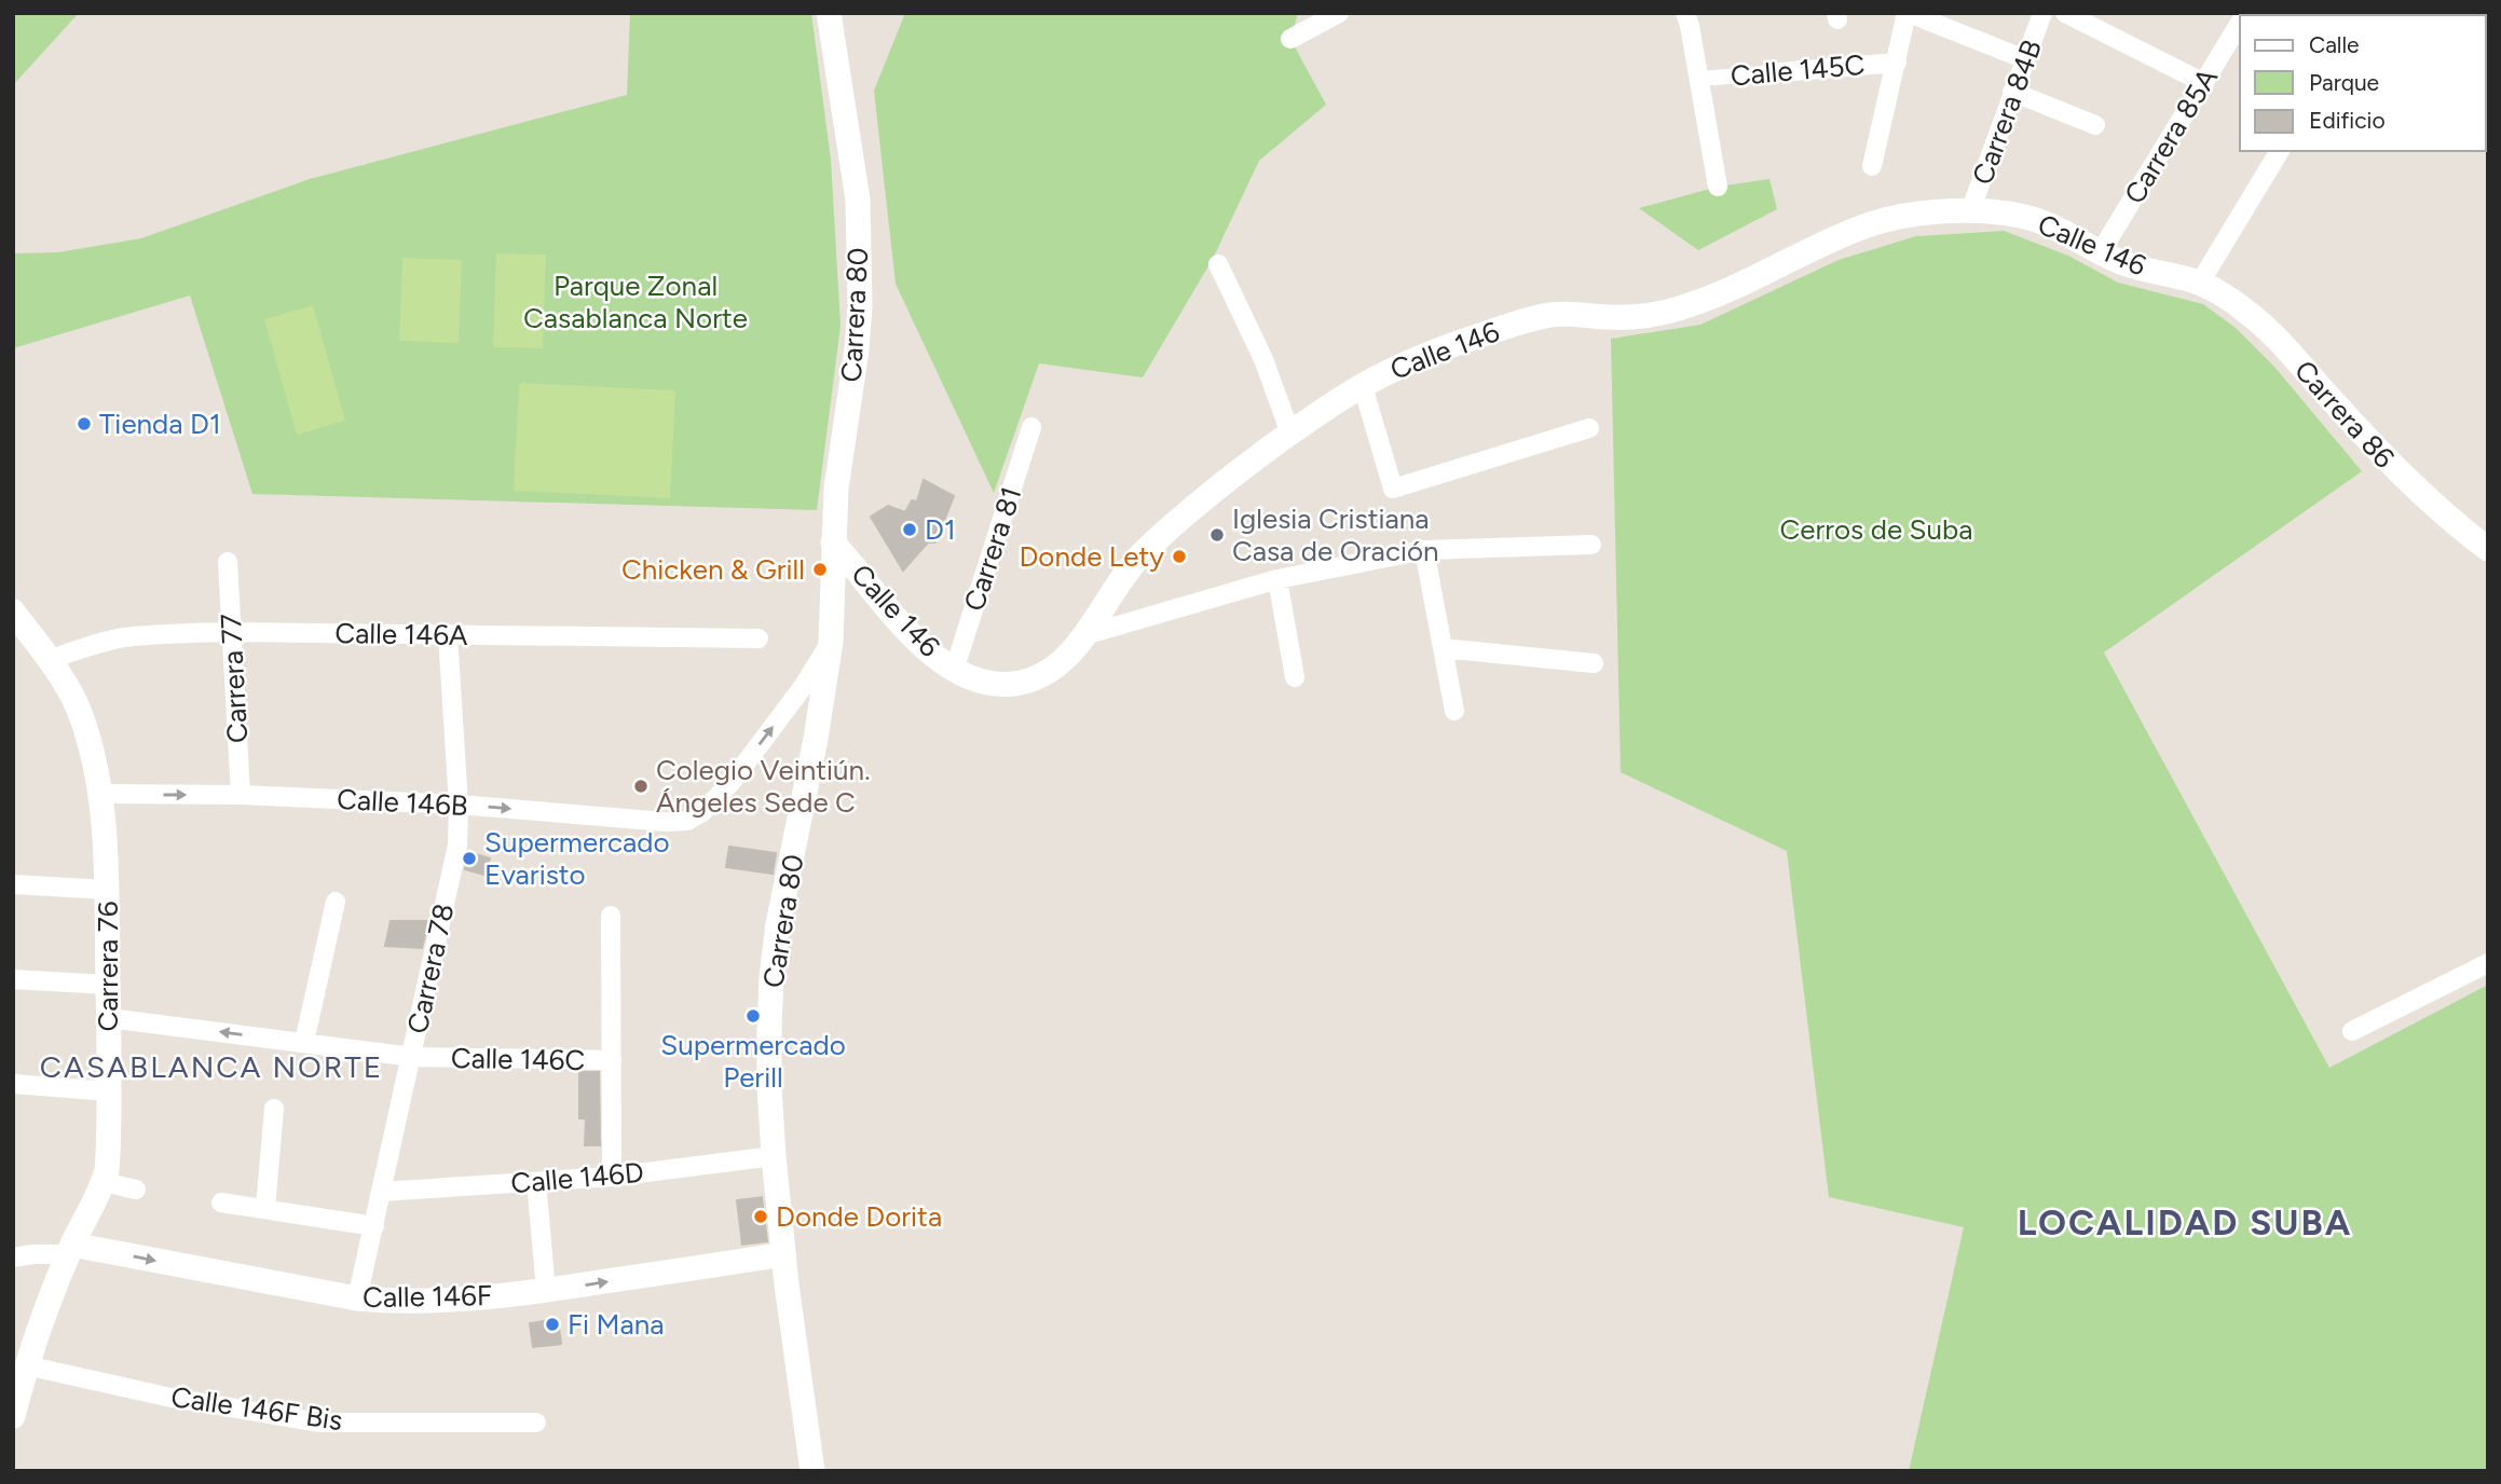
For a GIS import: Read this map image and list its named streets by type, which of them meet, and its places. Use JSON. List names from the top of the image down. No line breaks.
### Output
{"streets":{"street":["Calle 145C","Carrera 84B","Carrera 85A","Calle 146","Carrera 80","Carrera 86","Carrera 81","Calle 146A","Carrera 77","Calle 146B","Carrera 76","Carrera 78","Calle 146C","Calle 146D","Calle 146F","Calle 146F Bis"]},"crossings":[["Carrera 84B","Calle 146"],["Carrera 85A","Calle 146"],["Calle 146","Carrera 80"],["Calle 146","Carrera 86"],["Calle 146","Carrera 81"],["Carrera 80","Calle 146B"],["Carrera 80","Calle 146D"],["Carrera 80","Calle 146F"],["Calle 146A","Carrera 77"],["Calle 146A","Carrera 76"],["Calle 146A","Carrera 78"],["Carrera 77","Calle 146B"],["Calle 146B","Carrera 76"],["Calle 146B","Carrera 78"],["Carrera 76","Calle 146C"],["Carrera 76","Calle 146F"],["Carrera 76","Calle 146F Bis"],["Carrera 78","Calle 146C"],["Carrera 78","Calle 146D"],["Carrera 78","Calle 146F"]],"one_way":["Calle 146B"],"districts":["CASABLANCA NORTE","LOCALIDAD SUBA"],"parks":["Parque Zonal Casablanca Norte","Cerros de Suba"],"places":["Tienda D1","D1","Iglesia Cristiana Casa de Oración","Donde Lety","Chicken & Grill","Colegio Veintiún. Ángeles Sede C","Supermercado Evaristo","Supermercado Perill","Donde Dorita","Fi Mana"],"legend":["Calle","Parque","Edificio"]}
